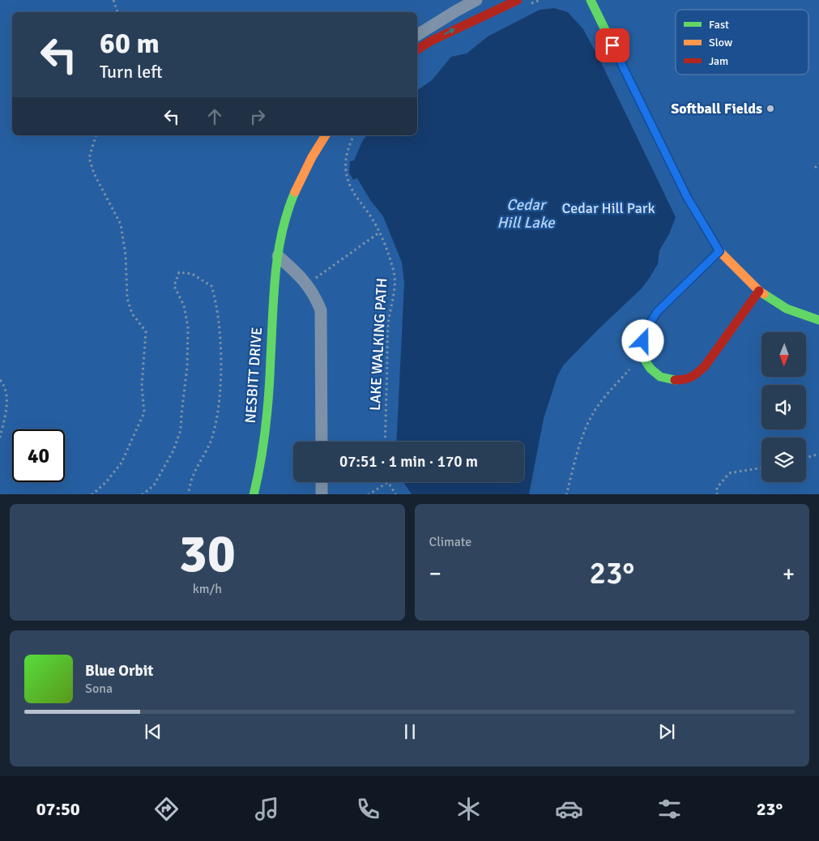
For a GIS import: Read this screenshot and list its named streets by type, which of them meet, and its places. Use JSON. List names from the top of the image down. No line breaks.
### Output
{"streets":{"street":["NESBITT DRIVE"],"path":["LAKE WALKING PATH"]},"water":["Cedar Hill Lake"],"parks":["Cedar Hill Park"],"places":["Softball Fields"],"legend":["Fast","Slow","Jam"],"north":"bottom","page":{"turn":["60 m","Turn left"],"limit":"40","trip":"07:51 · 1 min · 170 m","tile":[["30","km/h"],"Climate"],"heat":["−","23°","+"],"song":["Blue Orbit","Sona"],"tabs":["07:50","23°"]}}
